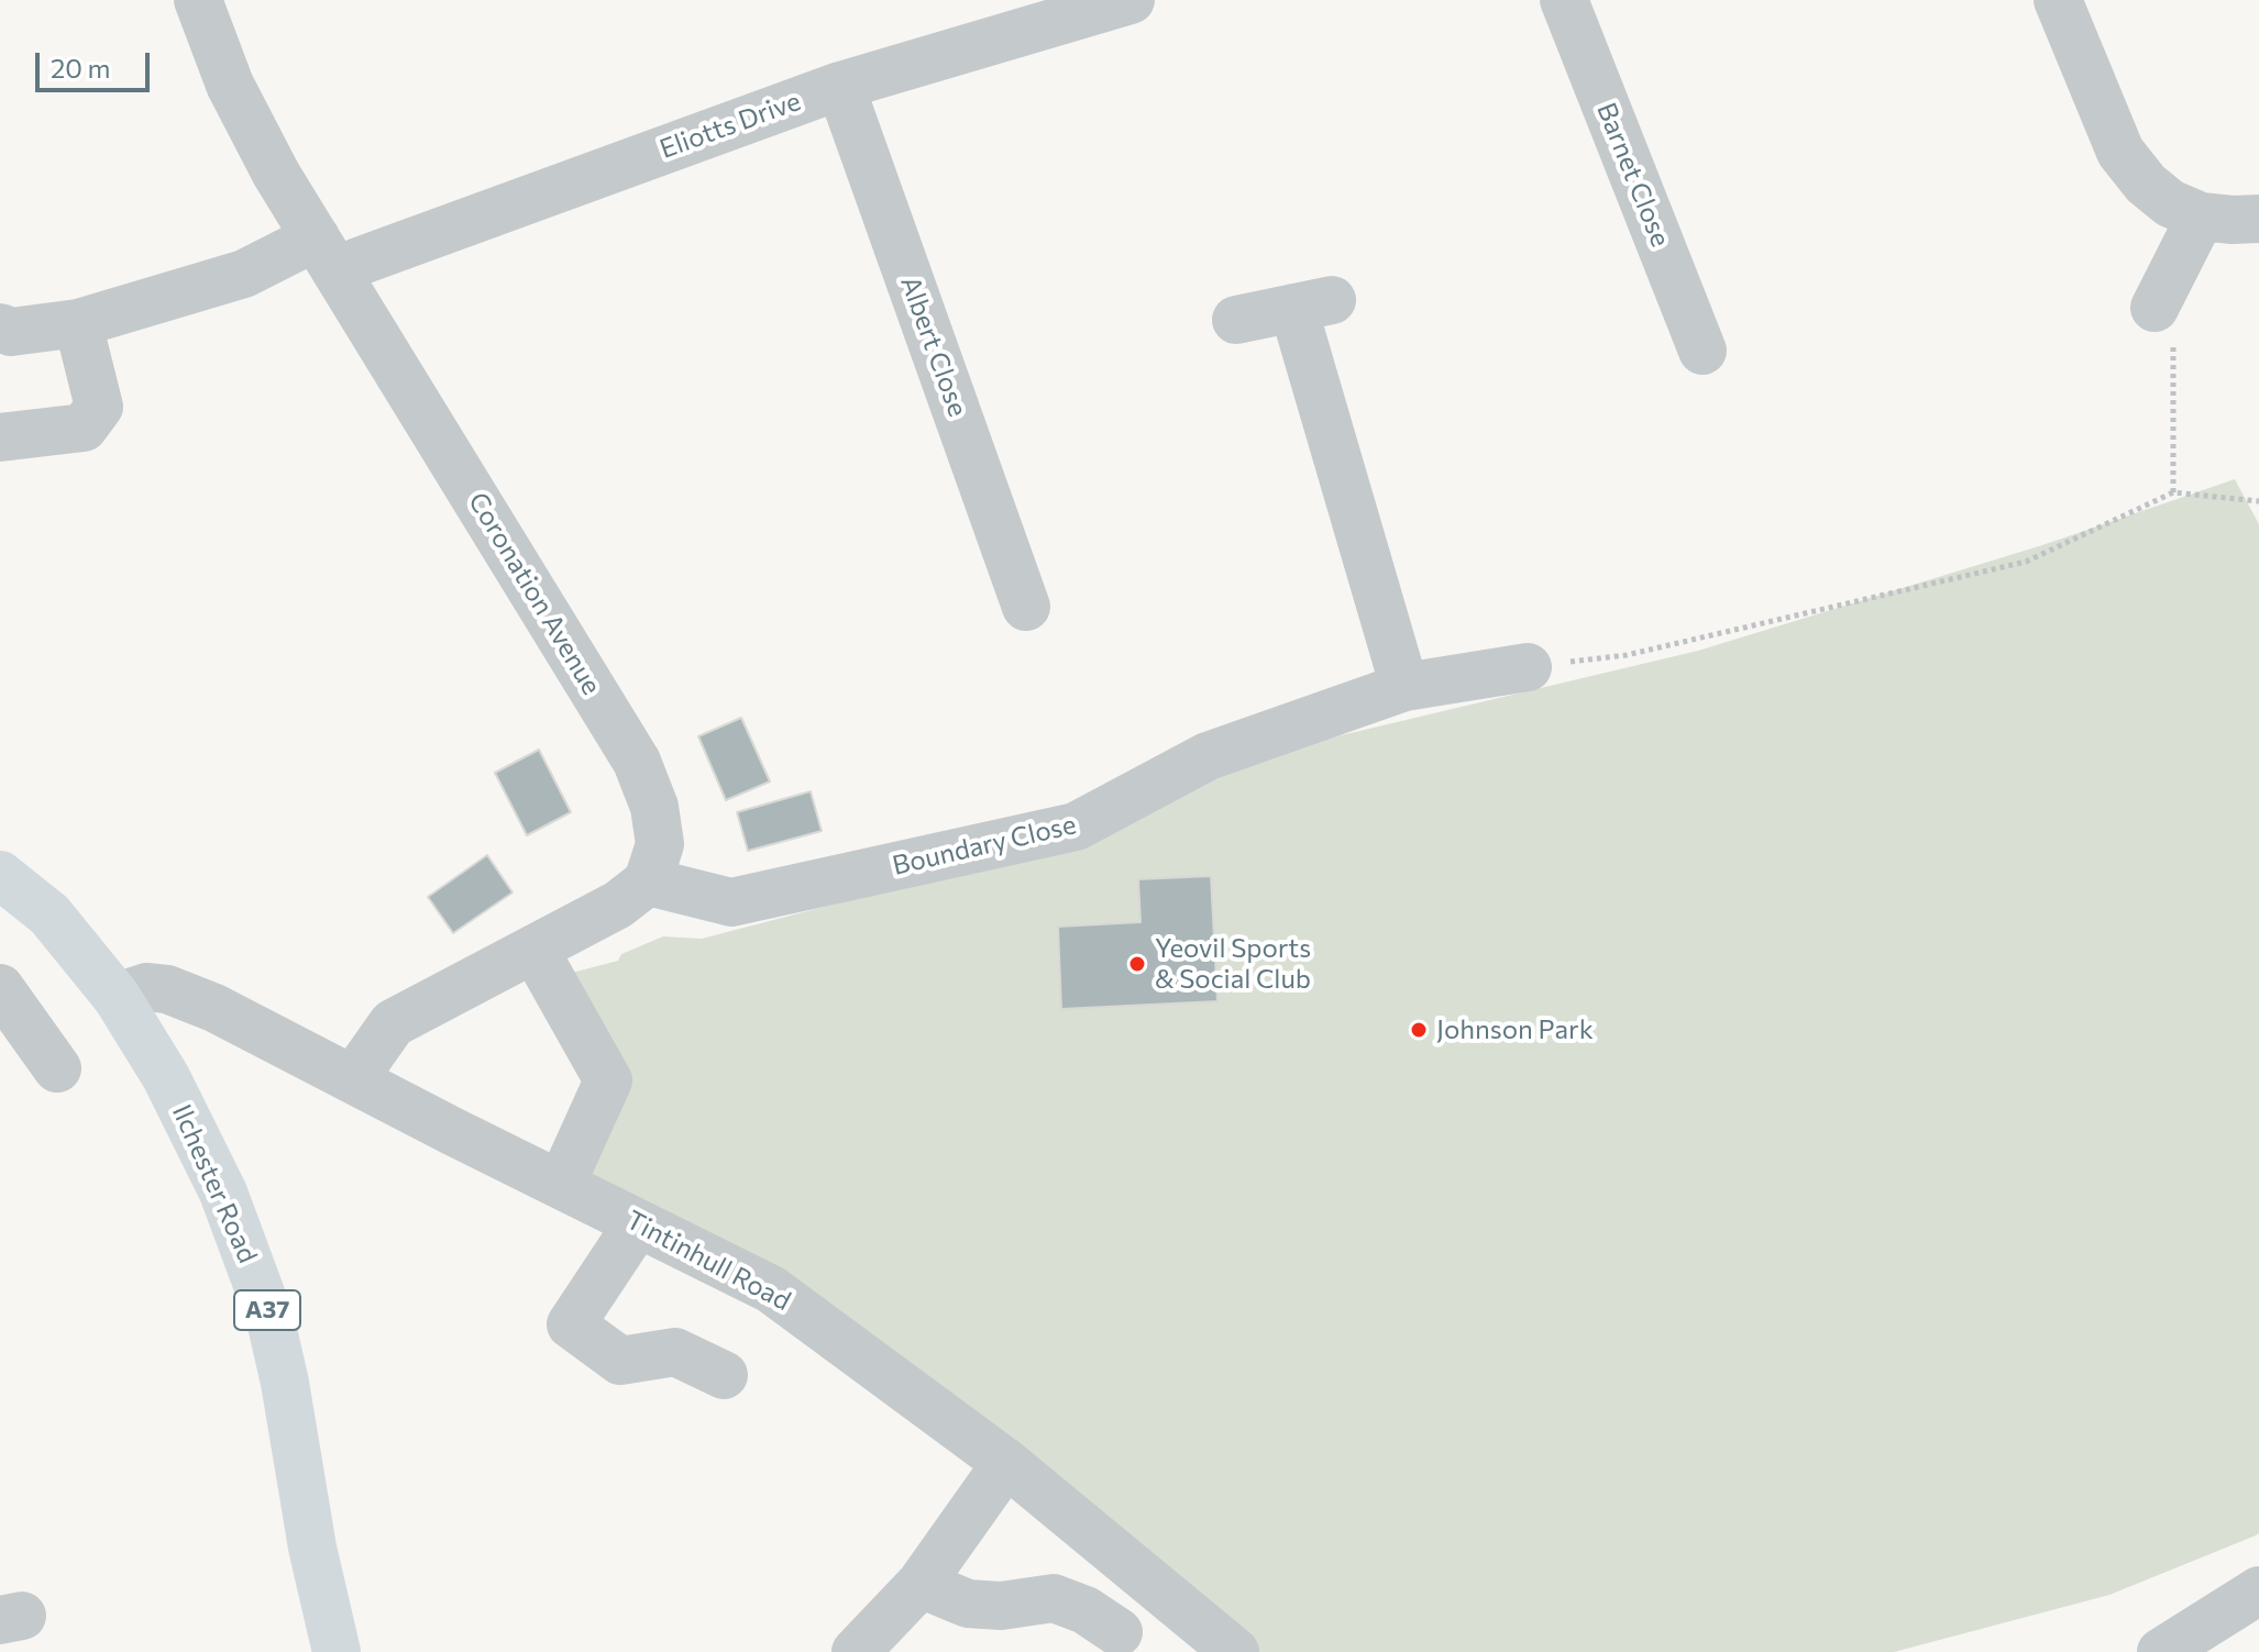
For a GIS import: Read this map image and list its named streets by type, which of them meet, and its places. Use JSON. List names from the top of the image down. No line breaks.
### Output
{"streets":{"highway":["Ilchester Road","A37"],"street":["Eliotts Drive","Barnet Close","Albert Close","Coronation Avenue","Boundary Close","Tintinhull Road"]},"crossings":[["Eliotts Drive","Albert Close"],["Eliotts Drive","Coronation Avenue"],["Coronation Avenue","Boundary Close"],["Ilchester Road","Tintinhull Road"]],"places":["Yeovil Sports & Social Club","Johnson Park"],"scale_bar":"20 m"}
